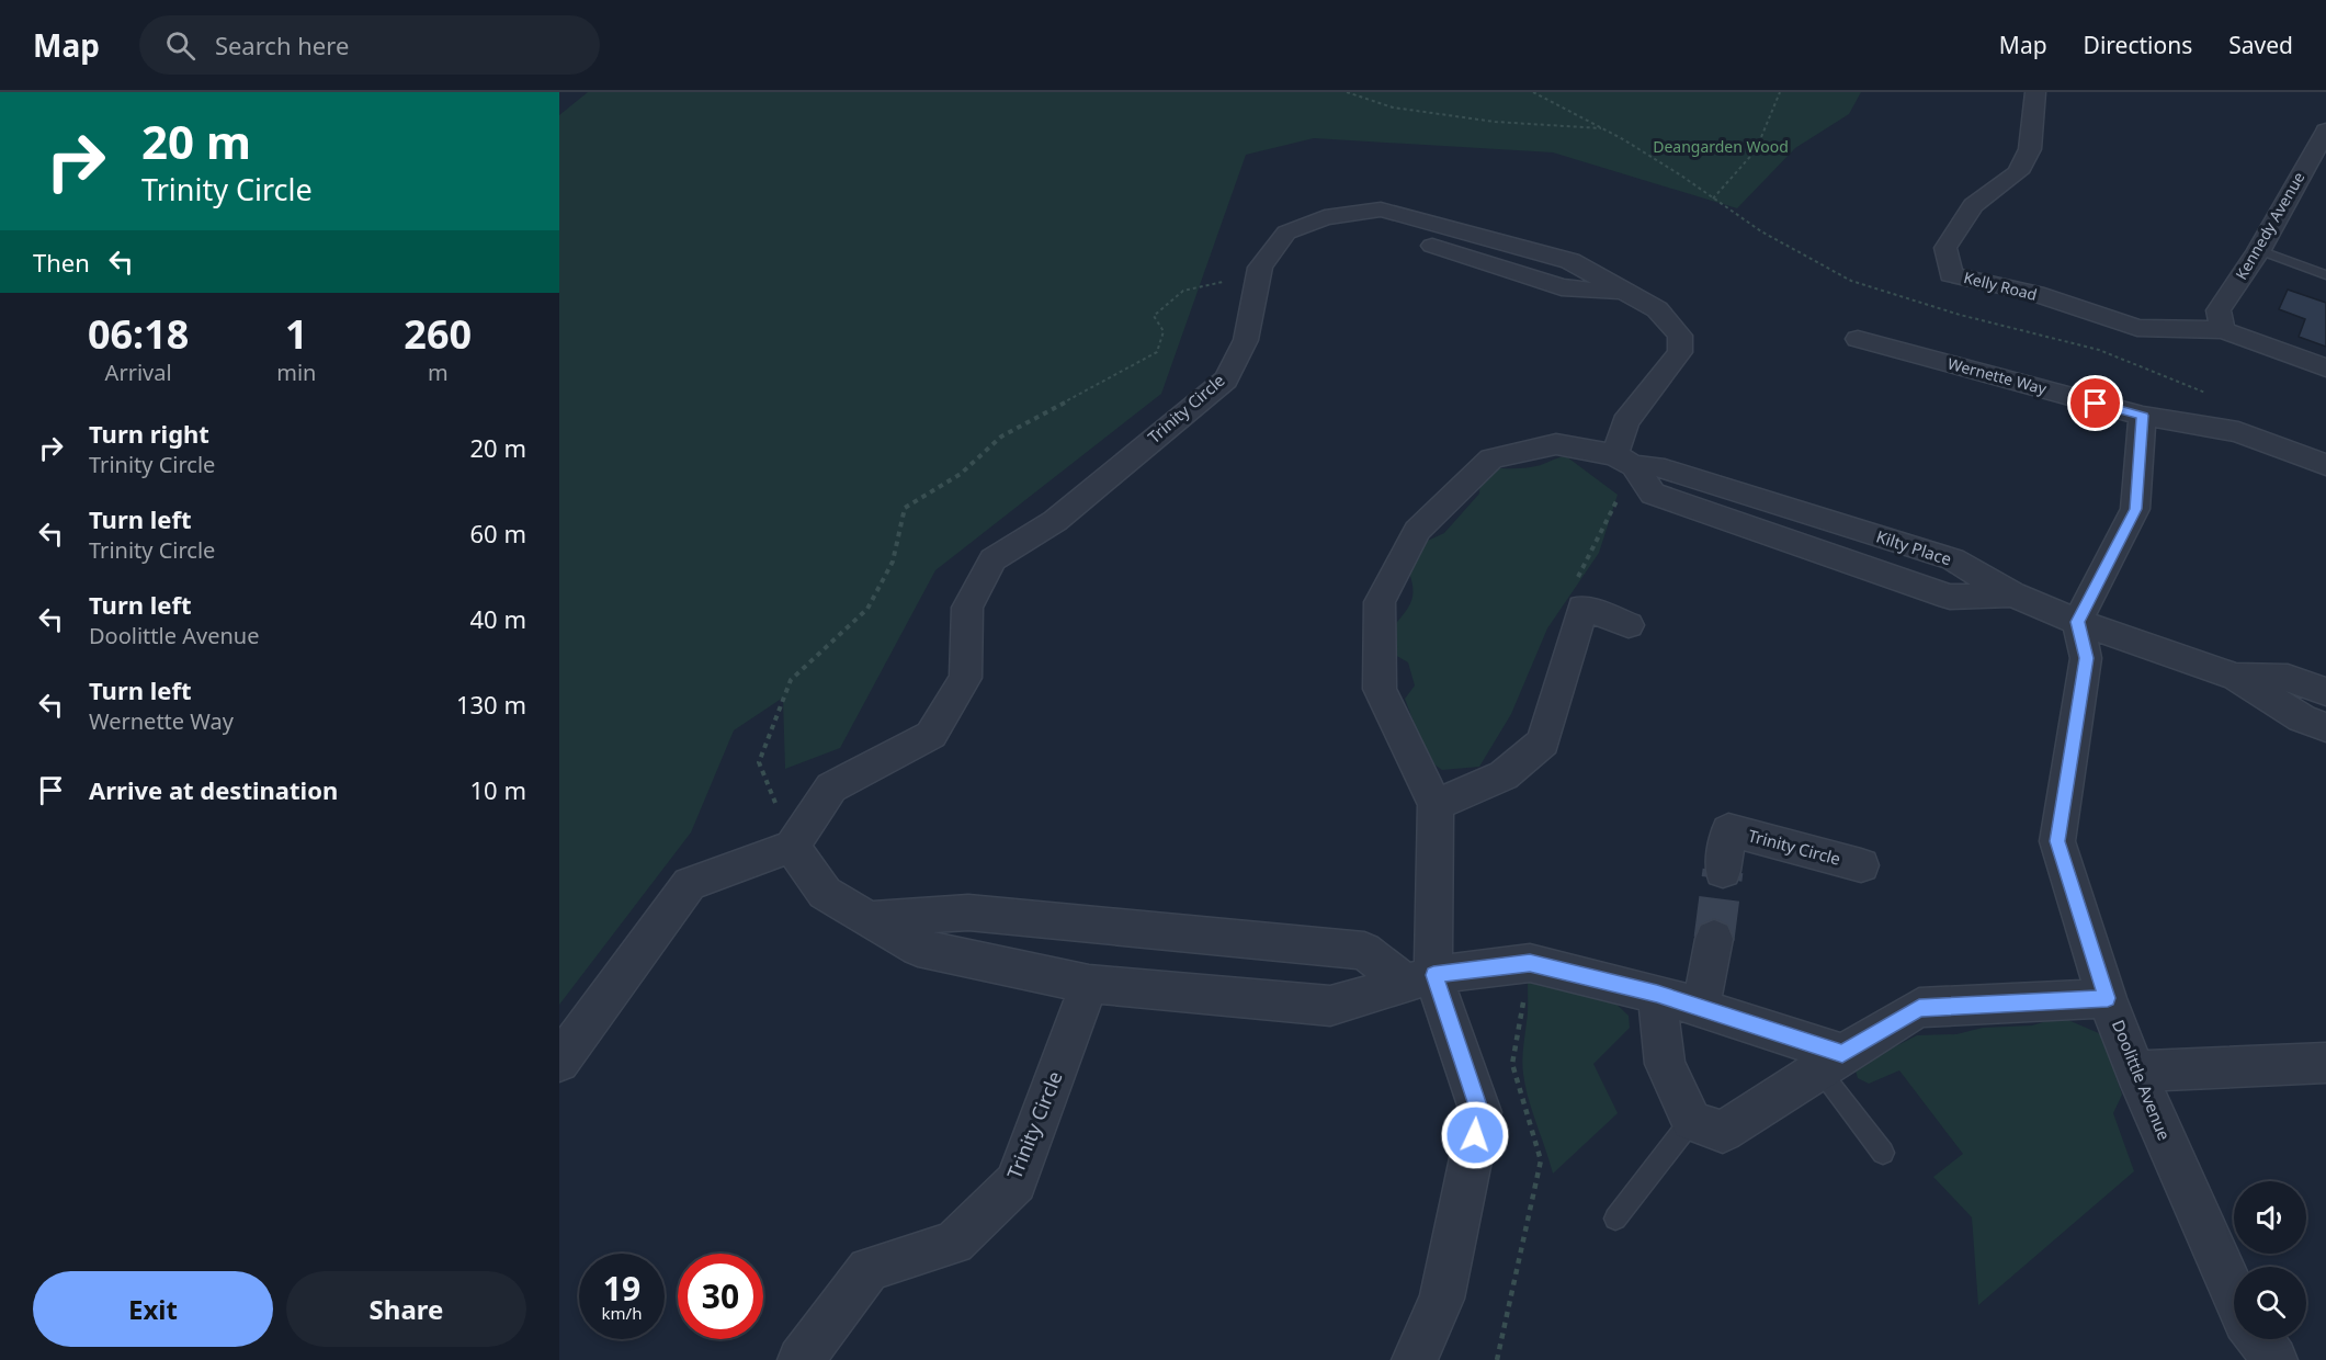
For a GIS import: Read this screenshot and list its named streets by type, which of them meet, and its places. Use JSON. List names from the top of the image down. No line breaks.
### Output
{"streets":{"street":["Kennedy Avenue","Kelly Road","Wernette Way","Trinity Circle","Doolittle Avenue"]},"crossings":[["Kennedy Avenue","Kelly Road"]],"parks":["Deangarden Wood"],"page":{"header":"Map","search":"Search here","nav":["Map","Directions","Saved"],"turn":["20 m","Trinity Circle"],"then":"Then","eta":["06:18","Arrival","1","min","260","m"],"list":[{"name":"Turn right","note":"Trinity Circle","value":"20 m"},{"name":"Turn left","note":"Trinity Circle","value":"60 m"},{"name":"Turn left","note":"Doolittle Avenue","value":"40 m"},{"name":"Turn left","note":"Wernette Way","value":"130 m"},{"name":"Arrive at destination","value":"10 m"}],"speed":"19 km/h","limit":"30","buttons":["Exit","Share"]}}
